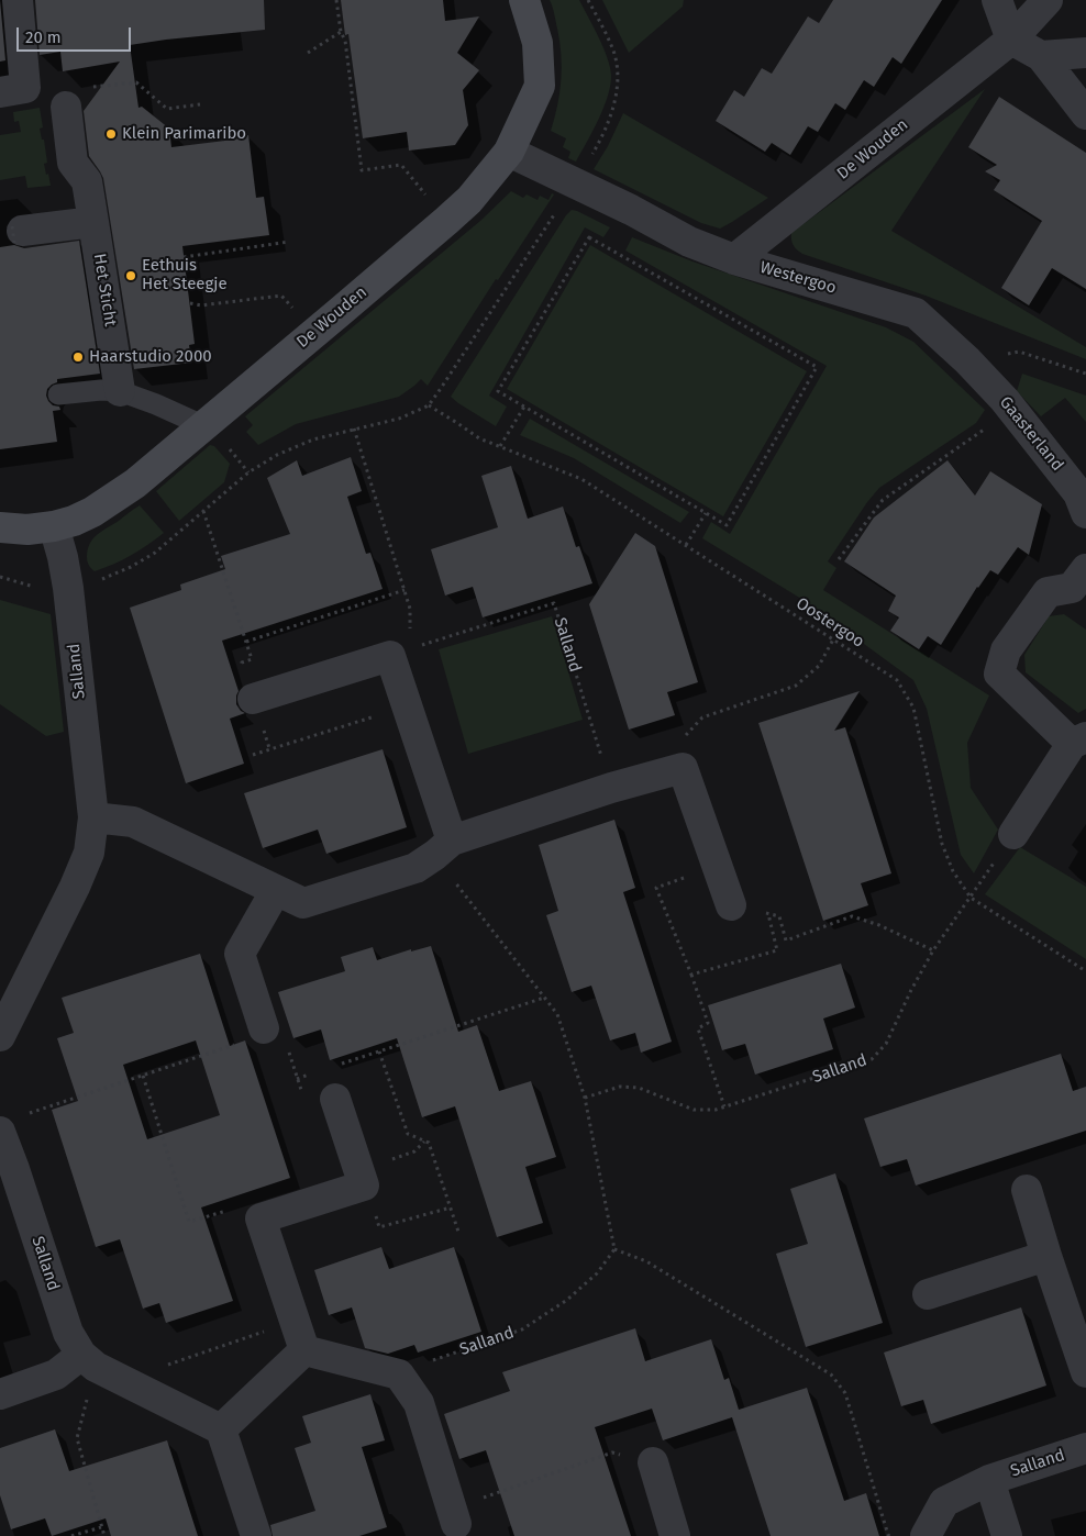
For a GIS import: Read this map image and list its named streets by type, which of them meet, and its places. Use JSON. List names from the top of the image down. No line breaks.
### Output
{"streets":{"street":["De Wouden","Westergoo","Het Sticht","Gaasterland","Salland"],"path":["Oostergoo"]},"crossings":[["De Wouden","Westergoo"],["De Wouden","Salland"],["Westergoo","Gaasterland"],["Oostergoo","Salland"]],"places":["Klein Parimaribo","Eethuis Het Steegje","Haarstudio 2000"],"scale_bar":"20 m"}
